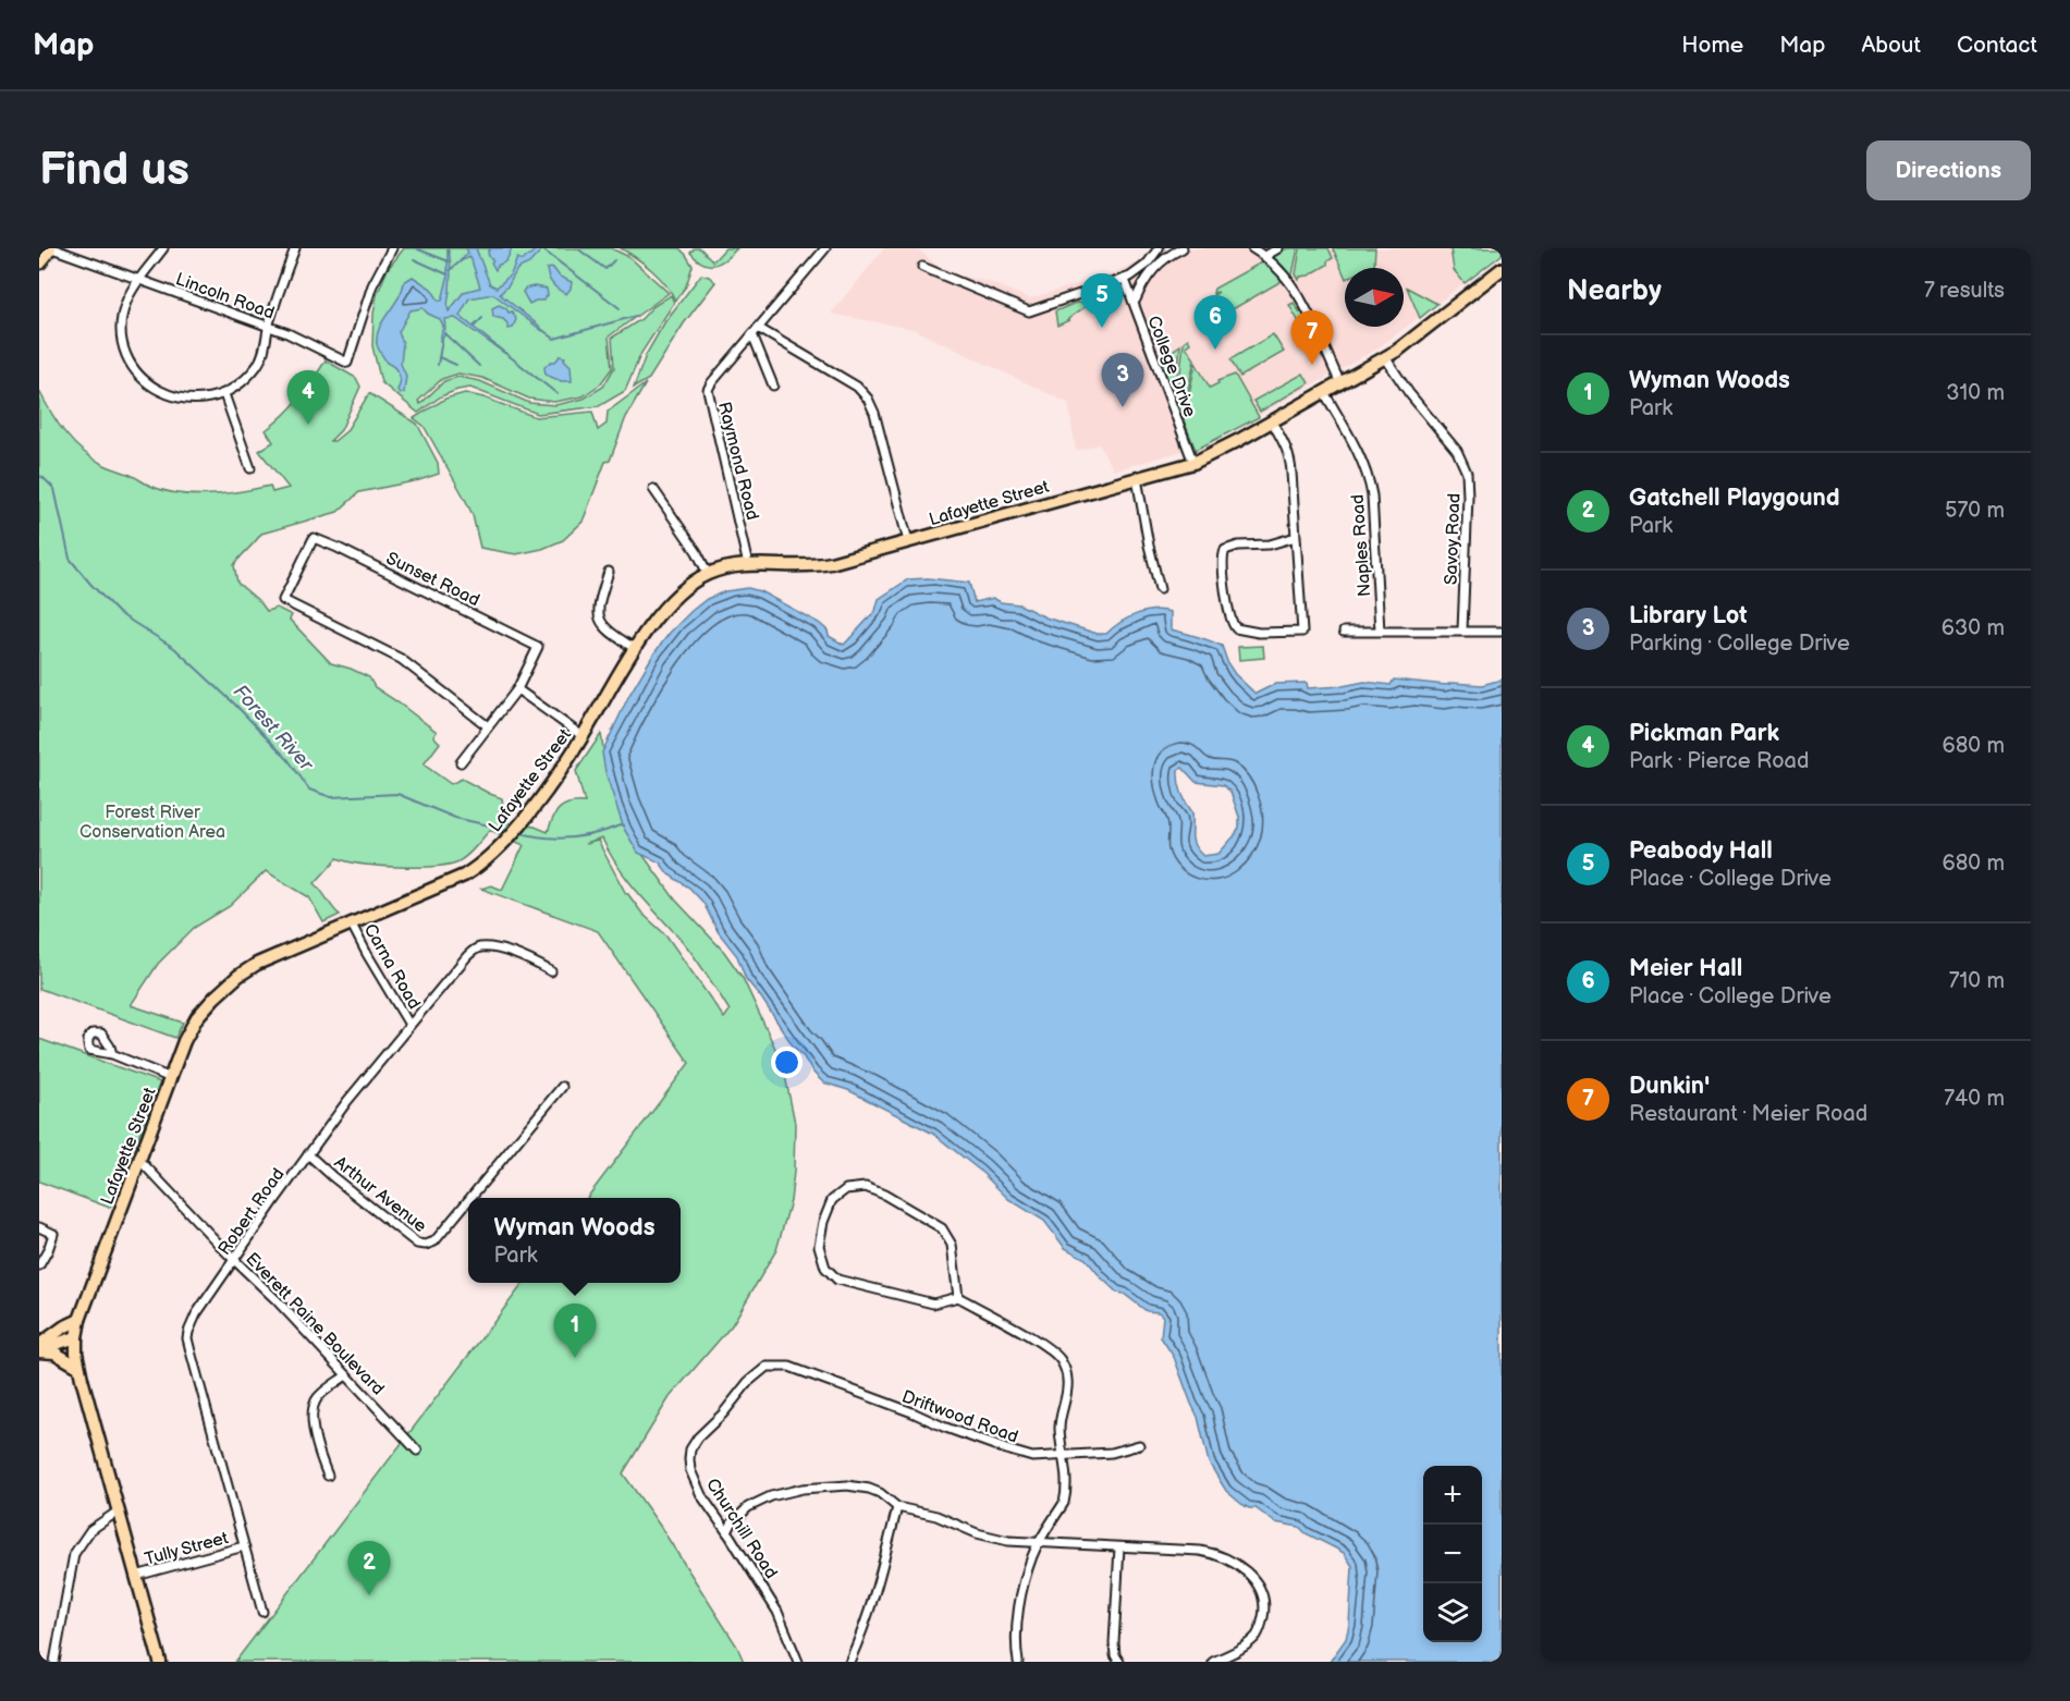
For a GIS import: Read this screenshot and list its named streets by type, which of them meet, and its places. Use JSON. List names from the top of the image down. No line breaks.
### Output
{"streets":{"main road":["Lafayette Street"],"street":["Lincoln Road","College Drive","Raymond Road","Savoy Road","Naples Road","Sunset Road","Carna Road","Arthur Avenue","Robert Road","Everett Paine Boulevard","Driftwood Road","Churchill Road","Tully Street"]},"crossings":[["College Drive","Lafayette Street"],["Raymond Road","Lafayette Street"],["Lafayette Street","Savoy Road"],["Lafayette Street","Naples Road"],["Lafayette Street","Carna Road"],["Lafayette Street","Everett Paine Boulevard"],["Lafayette Street","Tully Street"],["Carna Road","Robert Road"],["Arthur Avenue","Robert Road"],["Robert Road","Everett Paine Boulevard"],["Robert Road","Tully Street"],["Driftwood Road","Churchill Road"]],"water":["Forest River"],"parks":["Forest River Conservation Area"],"north":"right","page":{"header":"Map","nav":["Home","Map","About","Contact"],"buttons":"Directions","title":"Find us","heading":["Nearby","7 results"],"pins":["5","6","7","3","4","1","2"],"list":[{"mark":"1","name":"Wyman Woods","note":"Park","value":"310 m"},{"mark":"2","name":"Gatchell Playgound","note":"Park","value":"570 m"},{"mark":"3","name":"Library Lot","note":"Parking · College Drive","value":"630 m"},{"mark":"4","name":"Pickman Park","note":"Park · Pierce Road","value":"680 m"},{"mark":"5","name":"Peabody Hall","note":"Place · College Drive","value":"680 m"},{"mark":"6","name":"Meier Hall","note":"Place · College Drive","value":"710 m"},{"mark":"7","name":"Dunkin'","note":"Restaurant · Meier Road","value":"740 m"}],"popup":["Wyman Woods","Park"],"map_buttons":["+","−"]}}
